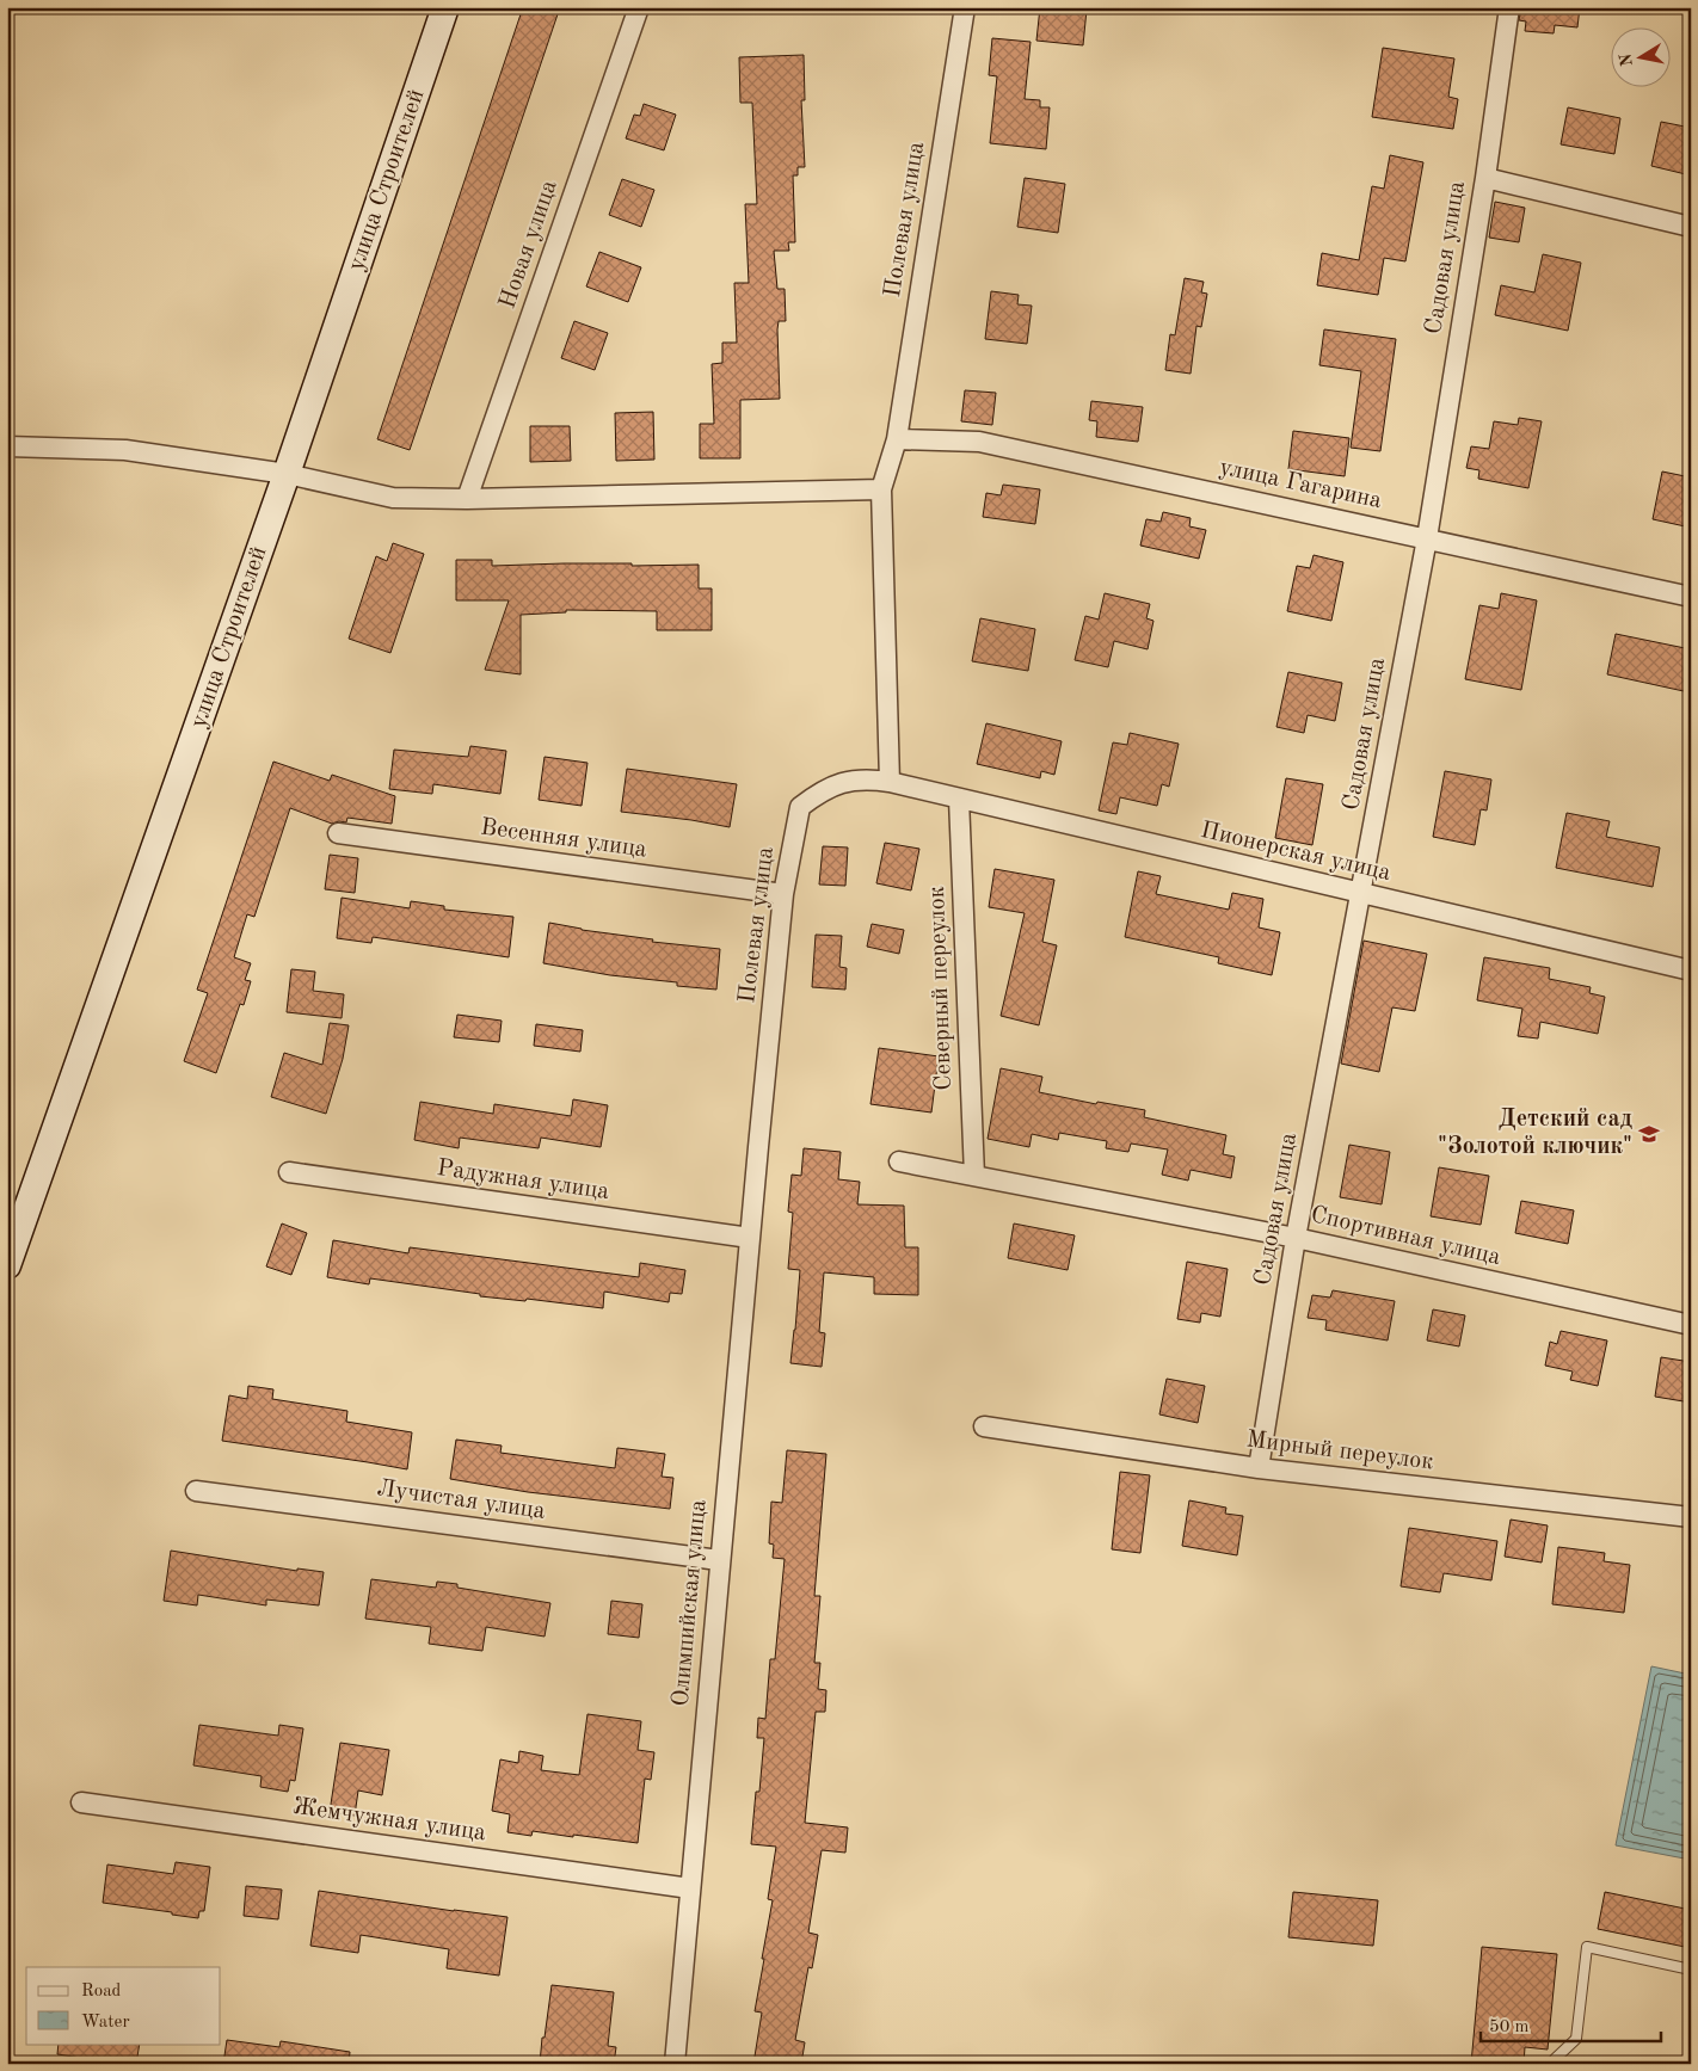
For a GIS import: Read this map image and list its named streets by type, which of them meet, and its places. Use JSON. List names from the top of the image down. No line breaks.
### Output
{"streets":{"main road":["улица Строителей"],"street":["Полевая улица","Новая улица","Садовая улица","улица Гагарина","Весенняя улица","Пионерская улица","Северный переулок","Радужная улица","Спортивная улица","Мирный переулок","Лучистая улица","Олимпийская улица","Жемчужная улица"]},"crossings":[["Полевая улица","улица Гагарина"],["Полевая улица","Весенняя улица"],["Полевая улица","Пионерская улица"],["Полевая улица","Олимпийская улица"],["Садовая улица","улица Гагарина"],["Садовая улица","Пионерская улица"],["Садовая улица","Спортивная улица"],["Садовая улица","Мирный переулок"],["Пионерская улица","Северный переулок"],["Северный переулок","Спортивная улица"],["Радужная улица","Олимпийская улица"],["Лучистая улица","Олимпийская улица"],["Олимпийская улица","Жемчужная улица"]],"places":{"school or university":["Детский сад \"Золотой ключик\""]},"legend":["Road","Water"],"scale_bar":"50 m","north":"left"}
